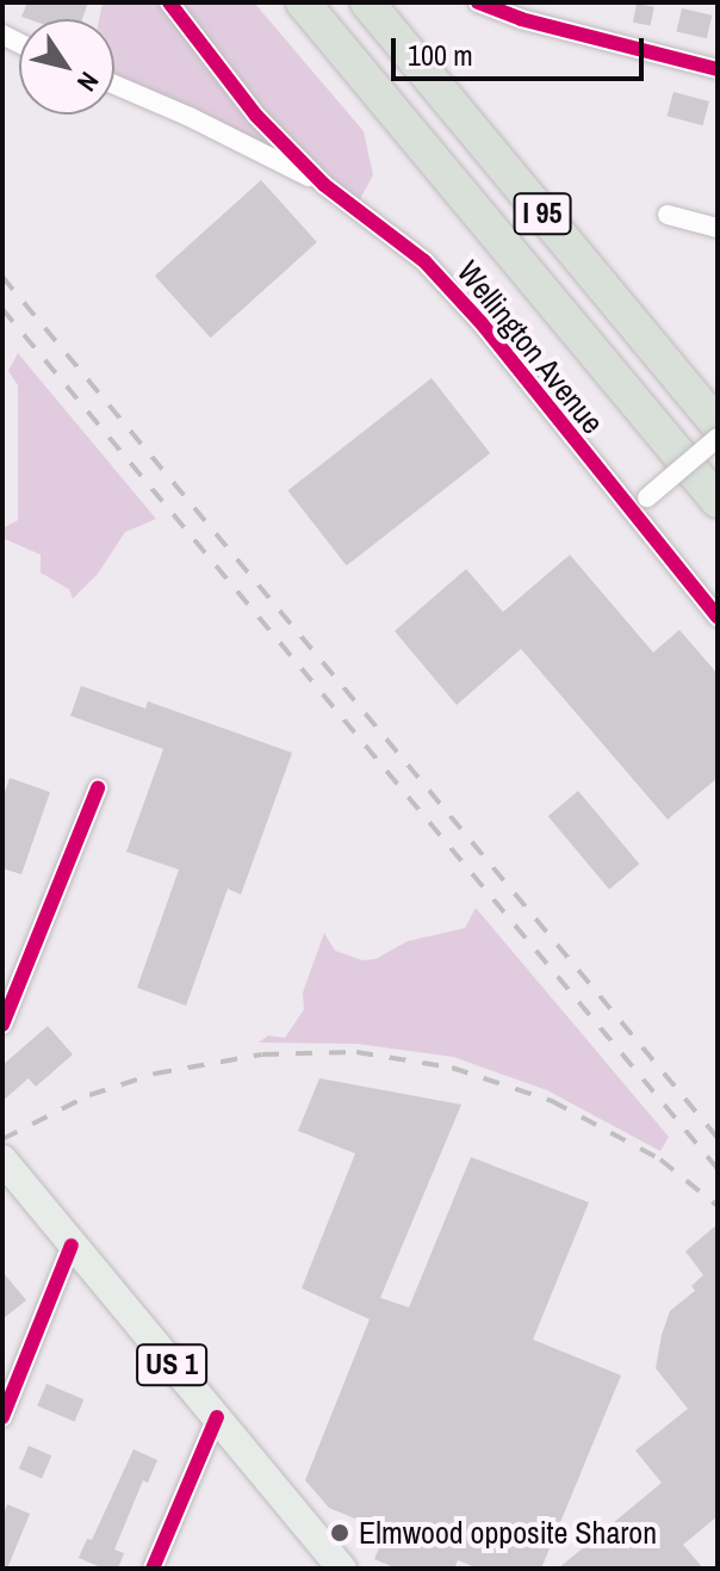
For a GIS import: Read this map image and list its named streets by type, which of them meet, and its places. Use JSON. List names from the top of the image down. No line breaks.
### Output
{"streets":{"highway":["I 95"],"main road":["US 1"],"street":["Wellington Avenue"]},"places":["Elmwood opposite Sharon"],"scale_bar":"100 m","north":"bottom right"}
